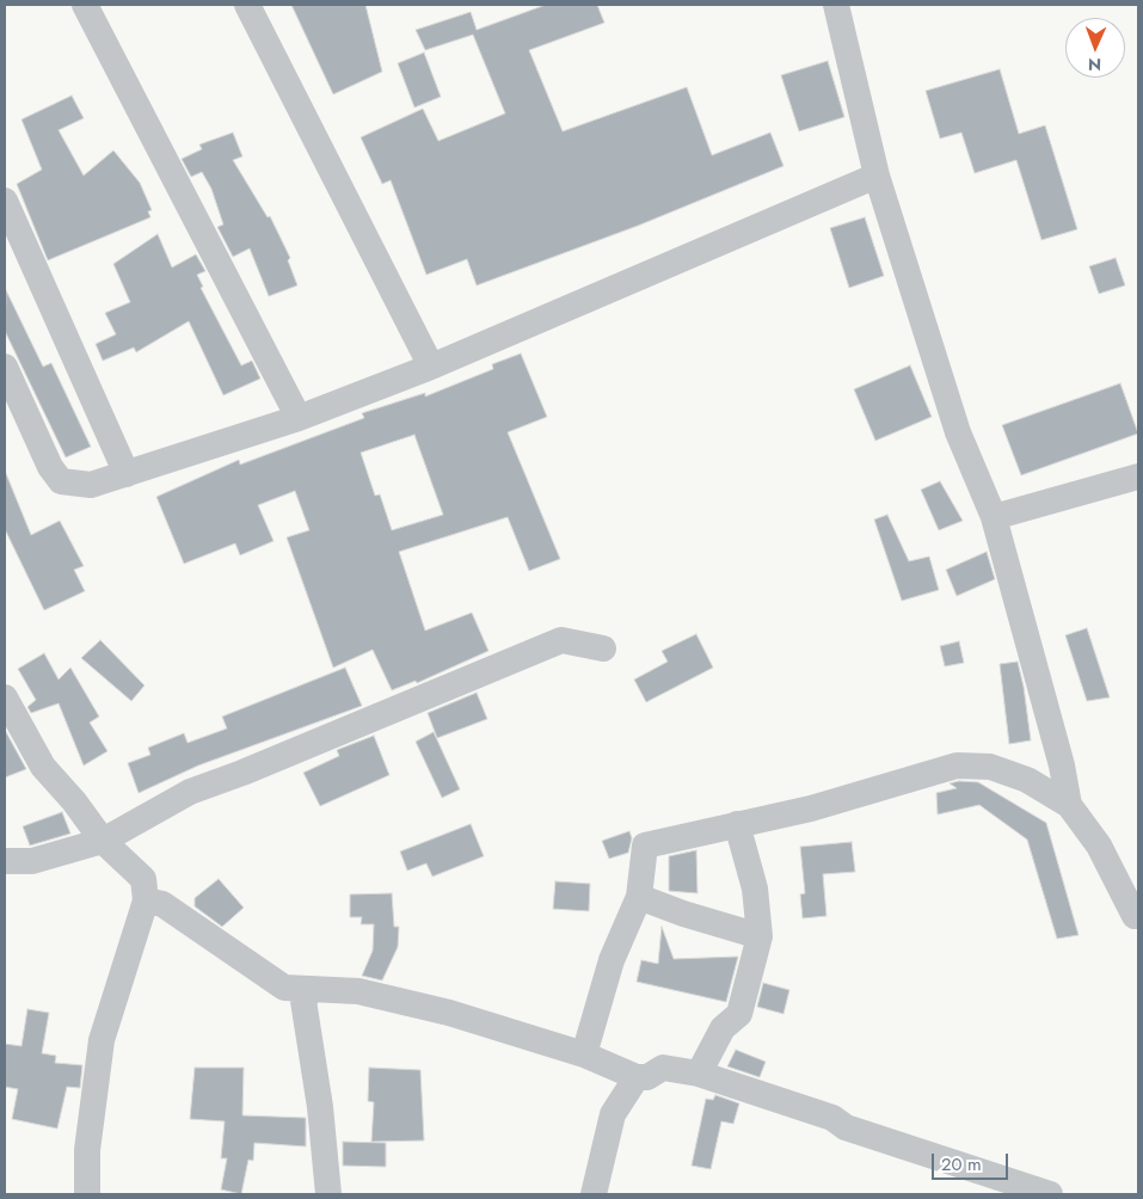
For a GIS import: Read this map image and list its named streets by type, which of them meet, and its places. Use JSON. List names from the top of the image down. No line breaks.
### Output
{"scale_bar":"20 m","north":"bottom"}
